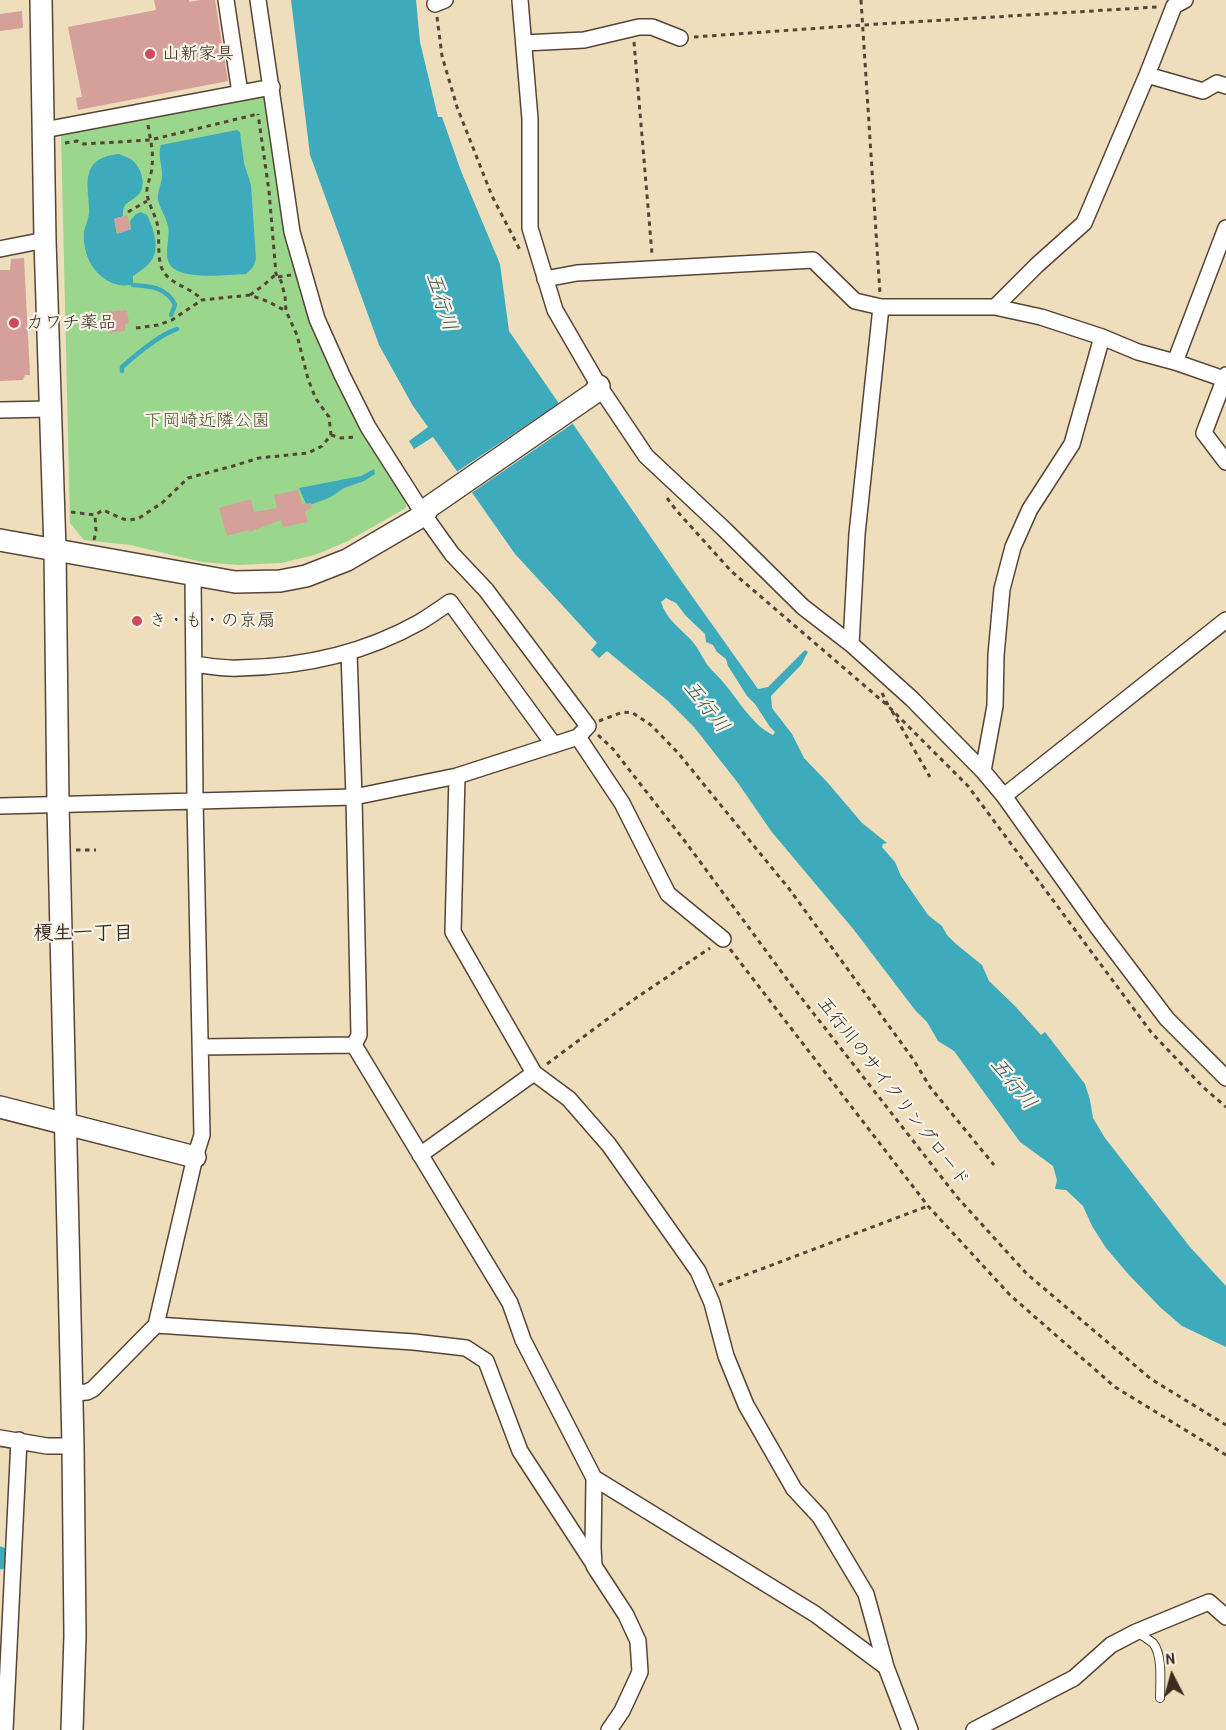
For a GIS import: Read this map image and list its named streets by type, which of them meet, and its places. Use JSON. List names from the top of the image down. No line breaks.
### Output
{"streets":{"path":["五行川のサイクリングロード"]},"districts":["榎生一丁目"],"water":["五行川"],"parks":["下岡崎近隣公園"],"places":["山新家具","カワチ薬品","き・も・の京扇"],"north":"top"}
